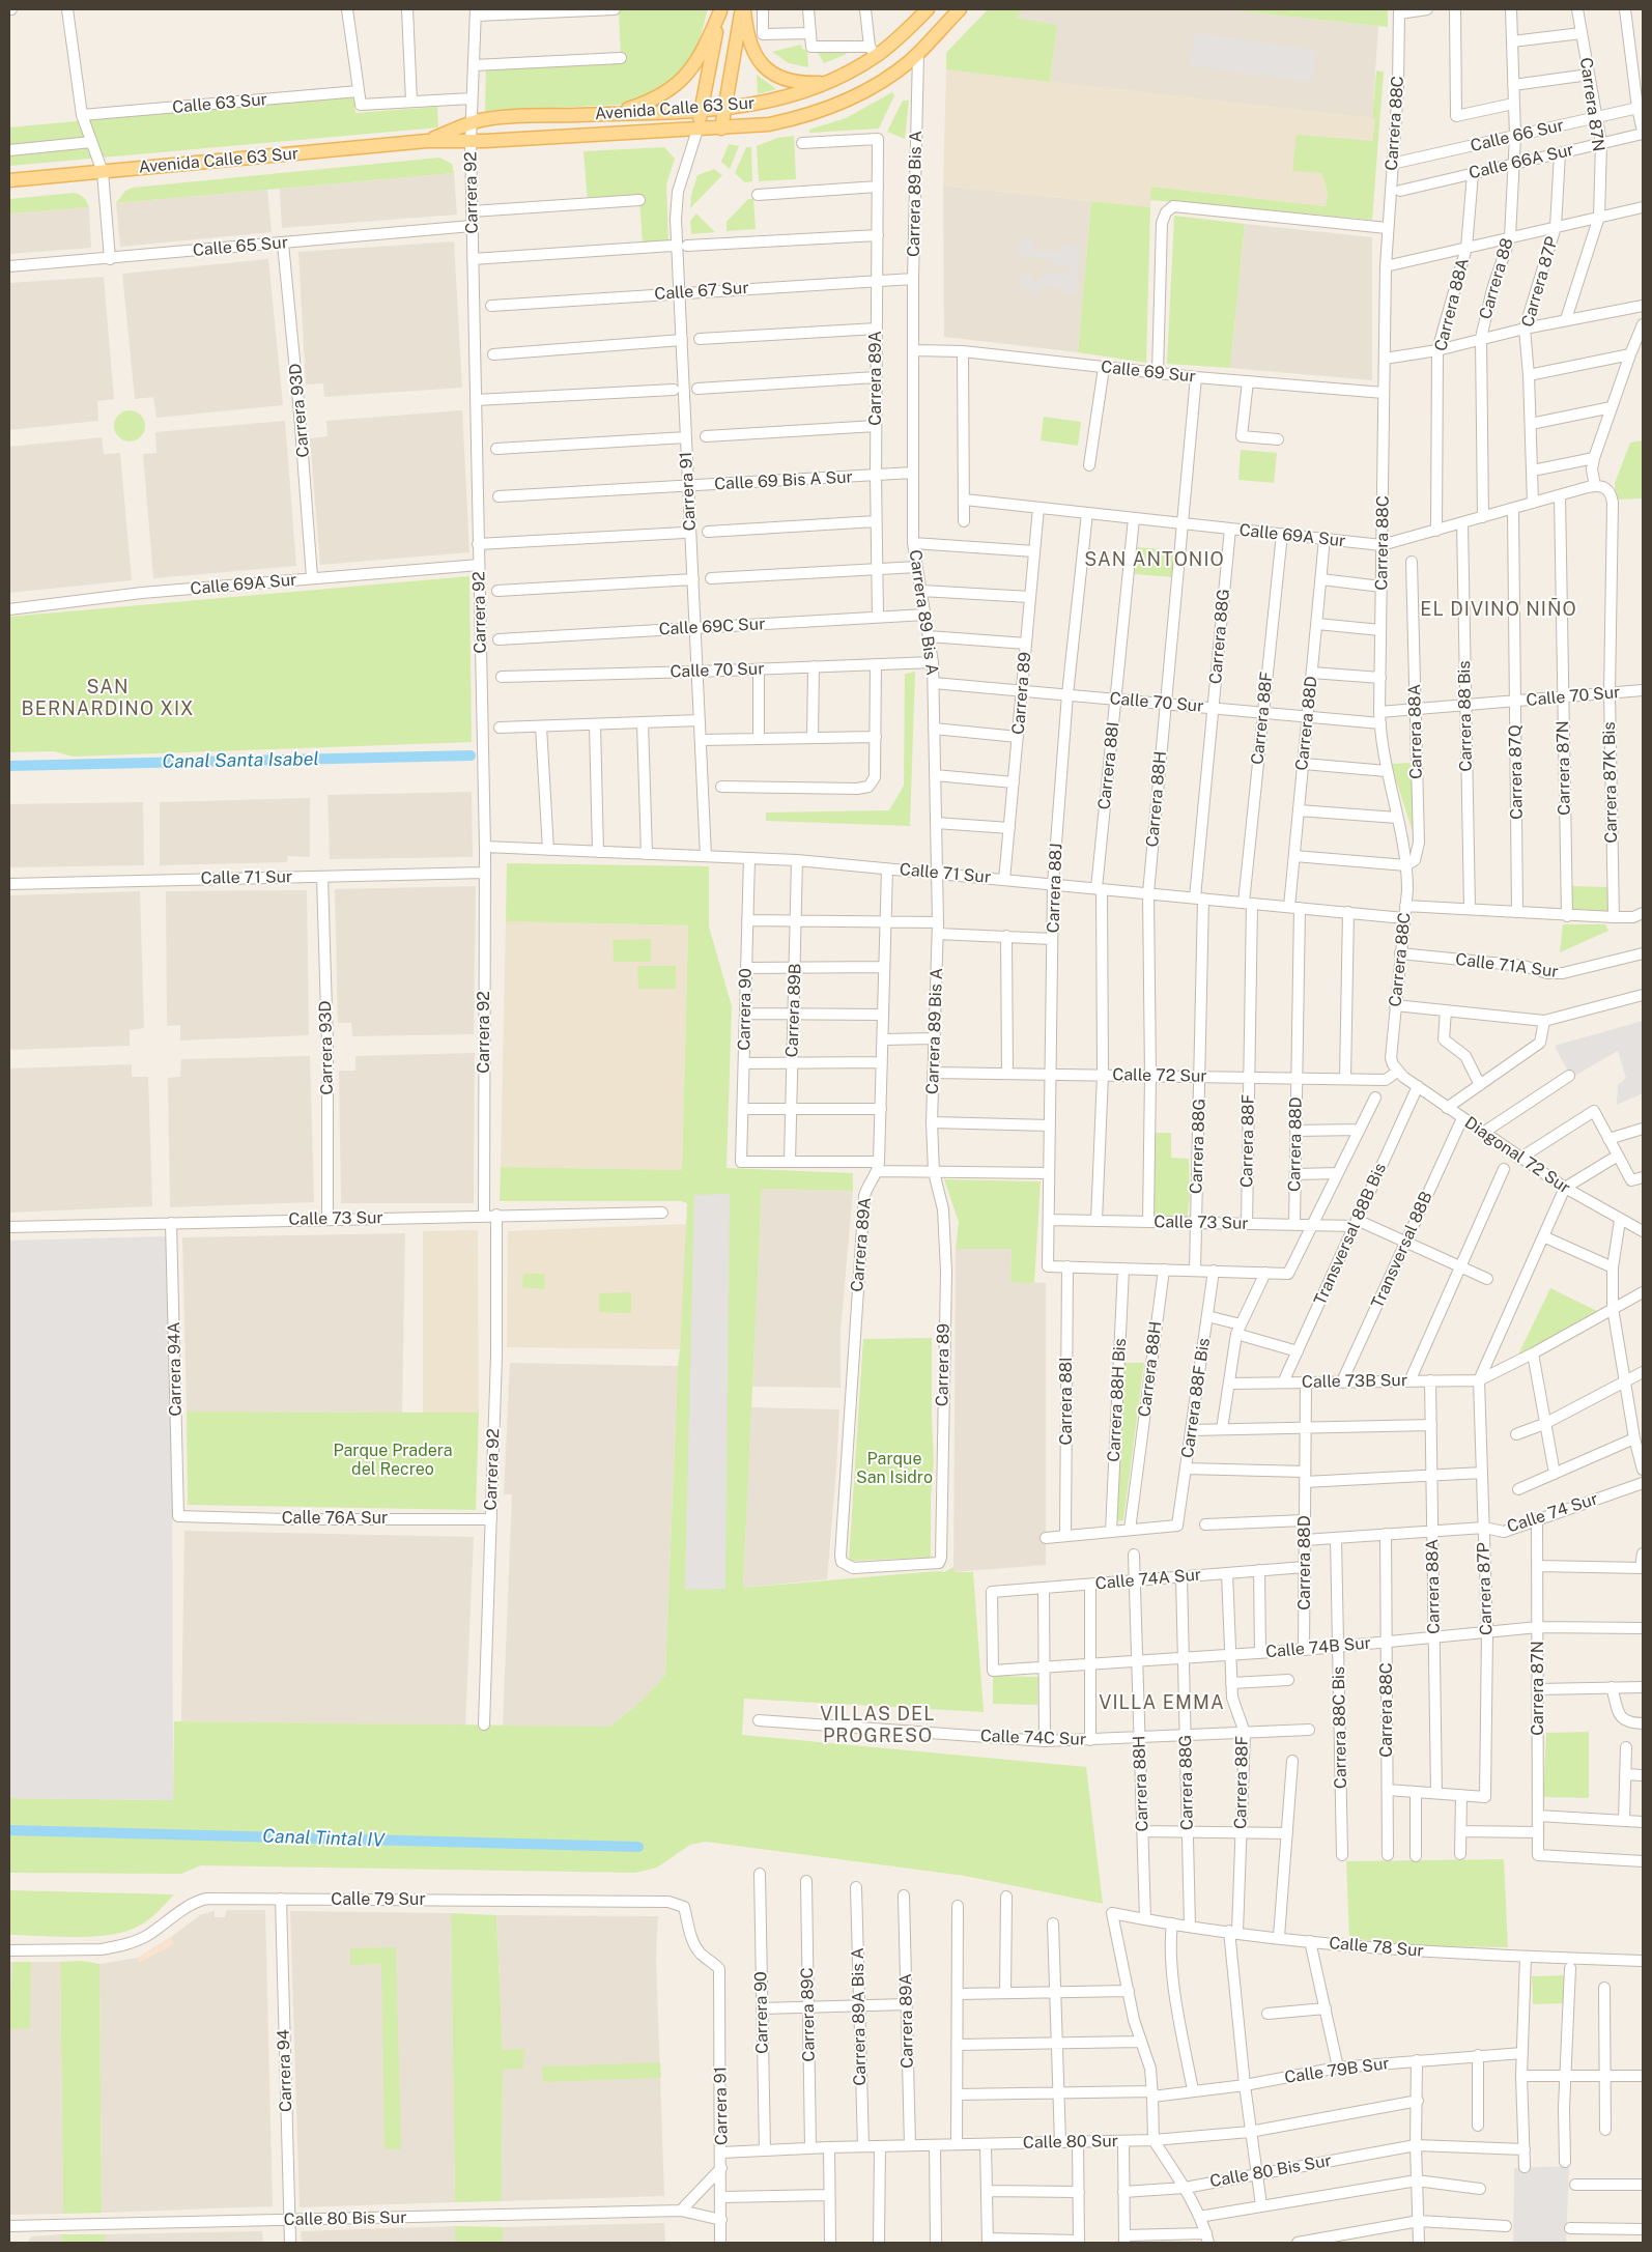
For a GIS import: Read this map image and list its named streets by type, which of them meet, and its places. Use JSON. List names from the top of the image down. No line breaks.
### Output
{"streets":{"main road":["Avenida Calle 63 Sur"],"street":["Calle 63 Sur","Carrera 87N","Carrera 88C","Calle 66 Sur","Calle 66A Sur","Carrera 92","Carrera 89 Bis A","Calle 65 Sur","Carrera 88","Carrera 87P","Calle 67 Sur","Carrera 88A","Calle 69 Sur","Carrera 89A","Carrera 93D","Calle 69 Bis A Sur","Carrera 91","Calle 69A Sur","Calle 69C Sur","Carrera 88G","Calle 70 Sur","Carrera 89","Carrera 88 Bis","Carrera 88F","Carrera 88D","Carrera 88I","Carrera 87Q","Carrera 87K Bis","Carrera 88H","Calle 71 Sur","Carrera 88J","Calle 71A Sur","Carrera 90","Carrera 89B","Calle 72 Sur","Diagonal 72 Sur","Calle 73 Sur","Transversal 88B Bis","Transversal 88B","Carrera 94A","Calle 73B Sur","Carrera 88F Bis","Carrera 88H Bis","Calle 74 Sur","Calle 76A Sur","Calle 74A Sur","Calle 74B Sur","Carrera 88C Bis","Calle 74C Sur","Calle 79 Sur","Calle 78 Sur","Carrera 89C","Carrera 89A Bis A","Carrera 94","Calle 79B Sur","Calle 80 Sur","Calle 80 Bis Sur"]},"crossings":[["Carrera 87N","Calle 66 Sur"],["Carrera 87N","Calle 66A Sur"],["Carrera 87N","Calle 69A Sur"],["Carrera 87N","Calle 70 Sur"],["Carrera 87N","Calle 74 Sur"],["Carrera 87N","Calle 74B Sur"],["Avenida Calle 63 Sur","Carrera 92"],["Avenida Calle 63 Sur","Carrera 89 Bis A"],["Avenida Calle 63 Sur","Carrera 91"],["Carrera 88C","Calle 66 Sur"],["Carrera 88C","Carrera 88A"],["Carrera 88C","Calle 69 Sur"],["Carrera 88C","Calle 69A Sur"],["Carrera 88C","Calle 70 Sur"],["Carrera 88C","Calle 71 Sur"],["Carrera 88C","Calle 71A Sur"],["Carrera 88C","Calle 72 Sur"],["Carrera 88C","Diagonal 72 Sur"],["Carrera 88C","Calle 74 Sur"],["Carrera 88C","Calle 74B Sur"],["Calle 66 Sur","Carrera 88"],["Calle 66A Sur","Carrera 88"],["Calle 66A Sur","Carrera 87P"],["Calle 66A Sur","Carrera 88A"],["Carrera 92","Calle 65 Sur"],["Carrera 92","Calle 69A Sur"],["Carrera 92","Calle 71 Sur"],["Carrera 92","Calle 73 Sur"],["Carrera 92","Calle 76A Sur"],["Carrera 89 Bis A","Calle 67 Sur"],["Carrera 89 Bis A","Calle 69 Sur"],["Carrera 89 Bis A","Calle 69 Bis A Sur"],["Carrera 89 Bis A","Calle 69C Sur"],["Carrera 89 Bis A","Calle 70 Sur"],["Carrera 89 Bis A","Carrera 89"],["Carrera 89 Bis A","Calle 71 Sur"],["Carrera 89 Bis A","Calle 72 Sur"],["Calle 65 Sur","Carrera 93D"],["Carrera 88","Calle 69A Sur"],["Carrera 87P","Calle 69A Sur"],["Carrera 87P","Calle 73B Sur"],["Carrera 87P","Calle 74 Sur"],["Carrera 87P","Calle 74B Sur"],["Calle 67 Sur","Carrera 89A"],["Calle 67 Sur","Carrera 91"],["Carrera 88A","Calle 69A Sur"],["Carrera 88A","Calle 70 Sur"],["Carrera 88A","Calle 73B Sur"],["Carrera 88A","Calle 74 Sur"],["Carrera 88A","Calle 74B Sur"],["Calle 69 Sur","Carrera 88H"],["Carrera 89A","Calle 69 Bis A Sur"],["Carrera 89A","Calle 69C Sur"],["Carrera 89A","Carrera 89"],["Carrera 89A","Calle 80 Sur"],["Carrera 93D","Calle 69A Sur"],["Carrera 93D","Calle 71 Sur"],["Carrera 93D","Calle 73 Sur"],["Calle 69 Bis A Sur","Carrera 91"],["Carrera 91","Calle 69C Sur"],["Carrera 91","Calle 70 Sur"],["Carrera 91","Calle 71 Sur"],["Carrera 91","Calle 79 Sur"],["Carrera 91","Calle 80 Sur"],["Carrera 91","Calle 80 Bis Sur"],["Calle 69A Sur","Carrera 88G"],["Calle 69A Sur","Carrera 89"],["Calle 69A Sur","Carrera 88 Bis"],["Calle 69A Sur","Carrera 88F"],["Calle 69A Sur","Carrera 88D"],["Calle 69A Sur","Carrera 88I"],["Calle 69A Sur","Carrera 87Q"],["Calle 69A Sur","Carrera 87K Bis"],["Calle 69A Sur","Carrera 88H"],["Calle 69A Sur","Carrera 88J"],["Carrera 88G","Calle 70 Sur"],["Carrera 88G","Calle 71 Sur"],["Carrera 88G","Calle 72 Sur"],["Carrera 88G","Calle 73 Sur"],["Carrera 88G","Calle 74A Sur"],["Carrera 88G","Calle 74B Sur"],["Carrera 88G","Calle 74C Sur"],["Carrera 88G","Calle 78 Sur"],["Calle 70 Sur","Carrera 89"],["Calle 70 Sur","Carrera 88 Bis"],["Calle 70 Sur","Carrera 88F"],["Calle 70 Sur","Carrera 88D"],["Calle 70 Sur","Carrera 88I"],["Calle 70 Sur","Carrera 87Q"],["Calle 70 Sur","Carrera 87K Bis"],["Calle 70 Sur","Carrera 88H"],["Calle 70 Sur","Carrera 88J"],["Carrera 89","Calle 71 Sur"],["Carrera 88F","Calle 71 Sur"],["Carrera 88F","Calle 72 Sur"],["Carrera 88F","Calle 73 Sur"],["Carrera 88F","Calle 74A Sur"],["Carrera 88F","Calle 74B Sur"],["Carrera 88F","Calle 74C Sur"],["Carrera 88F","Calle 78 Sur"],["Carrera 88F","Calle 79B Sur"],["Carrera 88F","Calle 80 Sur"],["Carrera 88F","Calle 80 Bis Sur"],["Carrera 88D","Calle 71 Sur"],["Carrera 88D","Calle 72 Sur"],["Carrera 88D","Calle 73 Sur"],["Carrera 88D","Calle 73B Sur"],["Carrera 88D","Calle 74 Sur"],["Carrera 88D","Calle 74A Sur"],["Carrera 88D","Calle 74B Sur"],["Carrera 88I","Calle 71 Sur"],["Carrera 88I","Carrera 88J"],["Carrera 88I","Calle 72 Sur"],["Carrera 88I","Calle 73 Sur"],["Carrera 88H","Calle 71 Sur"],["Carrera 88H","Calle 72 Sur"],["Carrera 88H","Calle 73 Sur"],["Carrera 88H","Carrera 88F Bis"],["Carrera 88H","Calle 74A Sur"],["Carrera 88H","Calle 74B Sur"],["Carrera 88H","Calle 74C Sur"],["Carrera 88H","Calle 78 Sur"],["Calle 71 Sur","Carrera 88J"],["Calle 71 Sur","Carrera 90"],["Calle 71 Sur","Carrera 89B"],["Carrera 88J","Calle 72 Sur"],["Carrera 88J","Calle 73 Sur"],["Carrera 90","Carrera 89B"],["Carrera 90","Calle 80 Sur"],["Calle 72 Sur","Diagonal 72 Sur"],["Diagonal 72 Sur","Transversal 88B Bis"],["Diagonal 72 Sur","Transversal 88B"],["Calle 73 Sur","Transversal 88B Bis"],["Calle 73 Sur","Transversal 88B"],["Calle 73 Sur","Carrera 94A"],["Transversal 88B Bis","Calle 73B Sur"],["Transversal 88B","Calle 73B Sur"],["Carrera 94A","Calle 76A Sur"],["Calle 74 Sur","Carrera 88C Bis"],["Calle 74A Sur","Calle 74B Sur"],["Calle 74B Sur","Carrera 88C Bis"],["Calle 79 Sur","Carrera 94"],["Carrera 89C","Calle 80 Sur"],["Carrera 89A Bis A","Calle 80 Sur"],["Carrera 94","Calle 80 Bis Sur"]],"districts":["SAN ANTONIO","EL DIVINO NIÑO","SAN BERNARDINO XIX","VILLA EMMA","VILLAS DEL PROGRESO"],"water":["Canal Santa Isabel","Canal Tintal IV"],"parks":["Parque Pradera del Recreo","Parque San Isidro"]}
